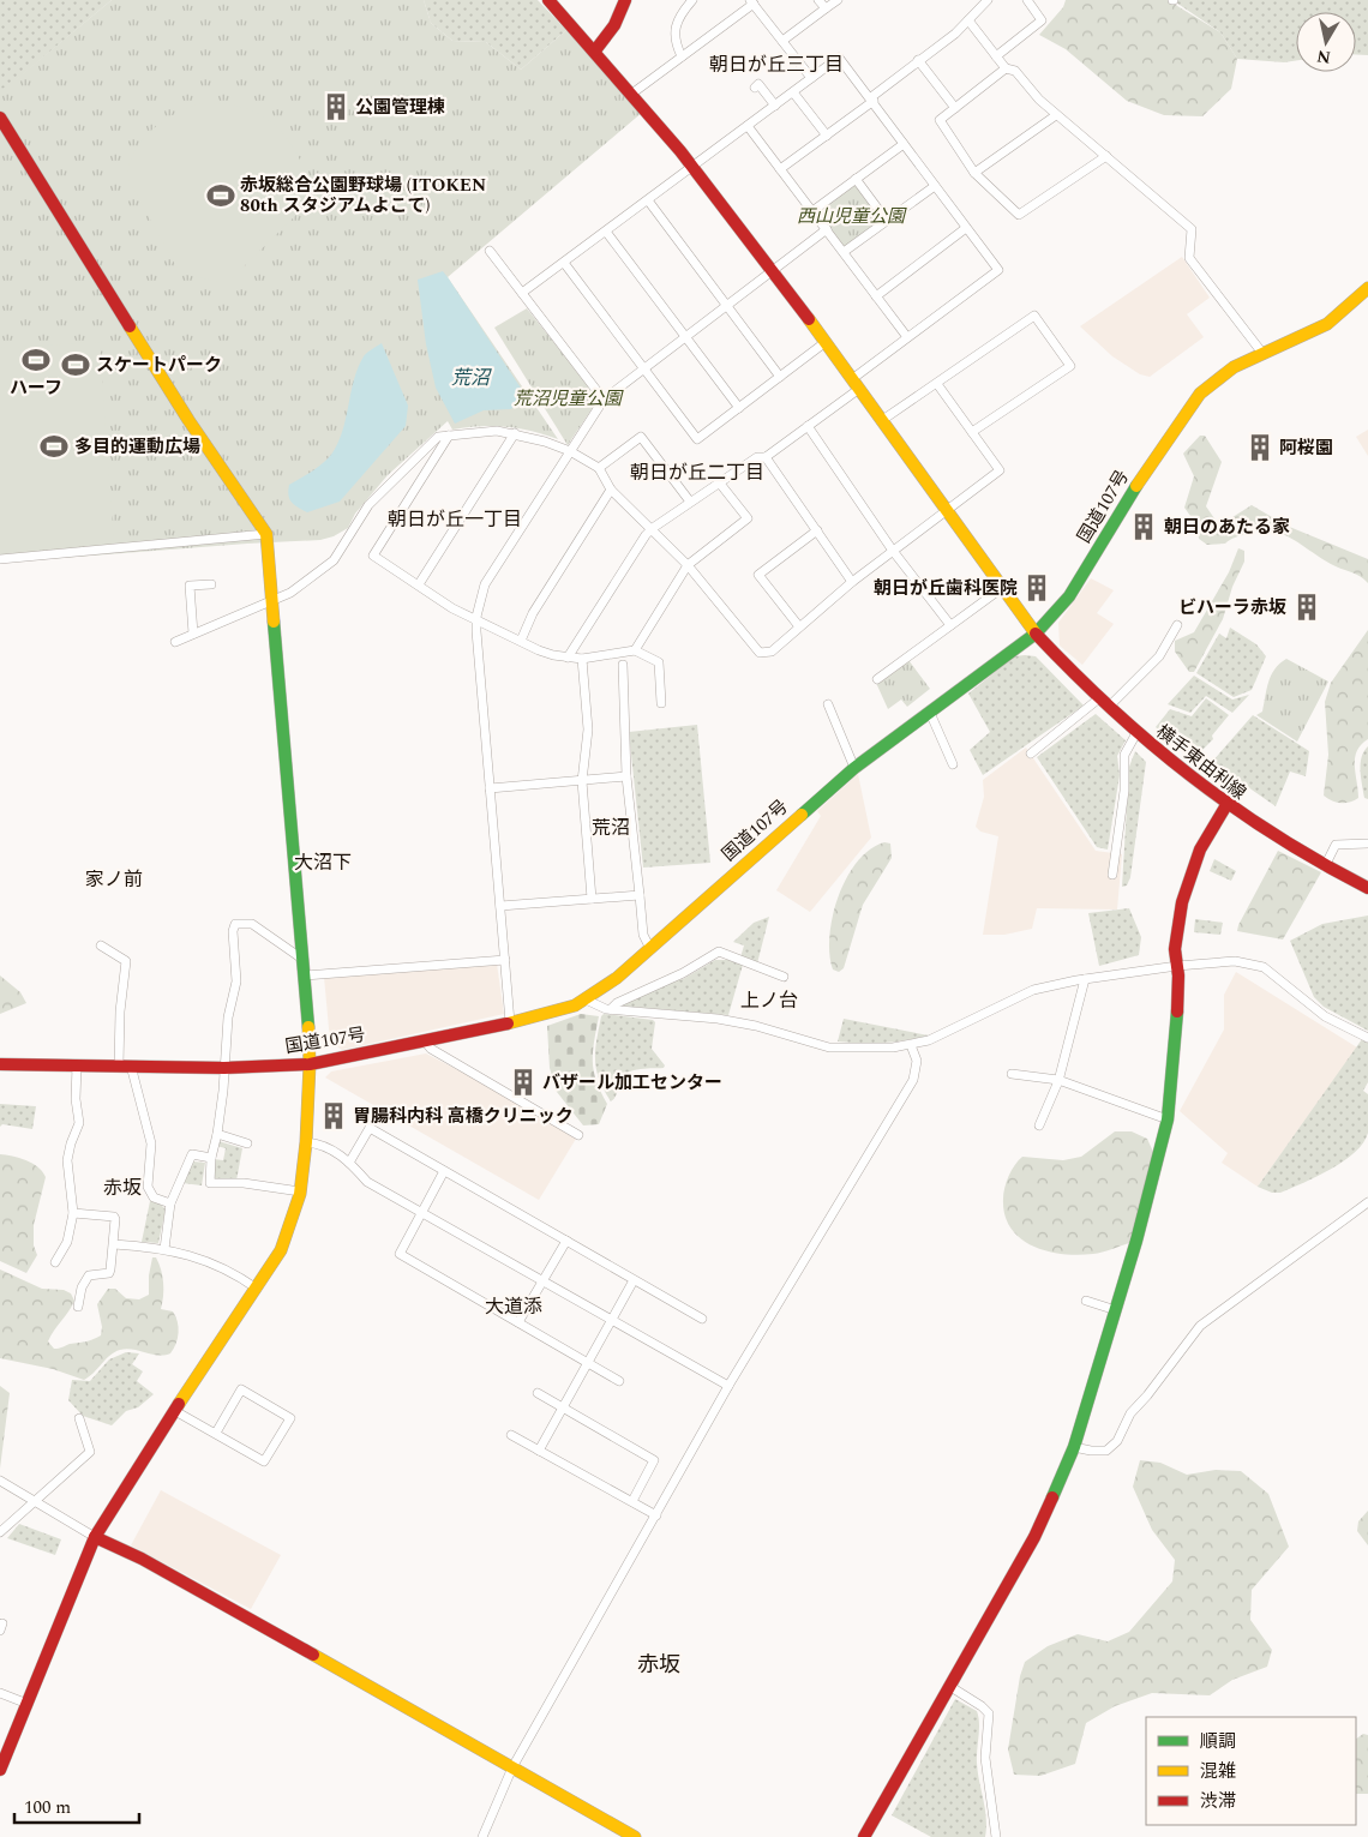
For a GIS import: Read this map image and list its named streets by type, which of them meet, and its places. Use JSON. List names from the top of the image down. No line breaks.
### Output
{"streets":{"main road":["国道107号","横手東由利線"]},"crossings":[["国道107号","横手東由利線"]],"districts":["朝日が丘三丁目","朝日が丘二丁目","朝日が丘一丁目","荒沼","大沼下","家ノ前","上ノ台","赤坂","大道添","赤坂"],"water":["荒沼"],"parks":["西山児童公園","荒沼児童公園"],"places":{"building":["公園管理棟","阿桜園","朝日のあたる家","朝日が丘歯科医院","ビハーラ赤坂","バザール加工センター","胃腸科内科 高橋クリニック"],"sports":["赤坂総合公園野球場 (ITOKEN 80th スタジアムよこて)","ハーフ","スケートパーク","多目的運動広場"]},"legend":["順調","混雑","渋滞"],"scale_bar":"100 m","north":"bottom"}
